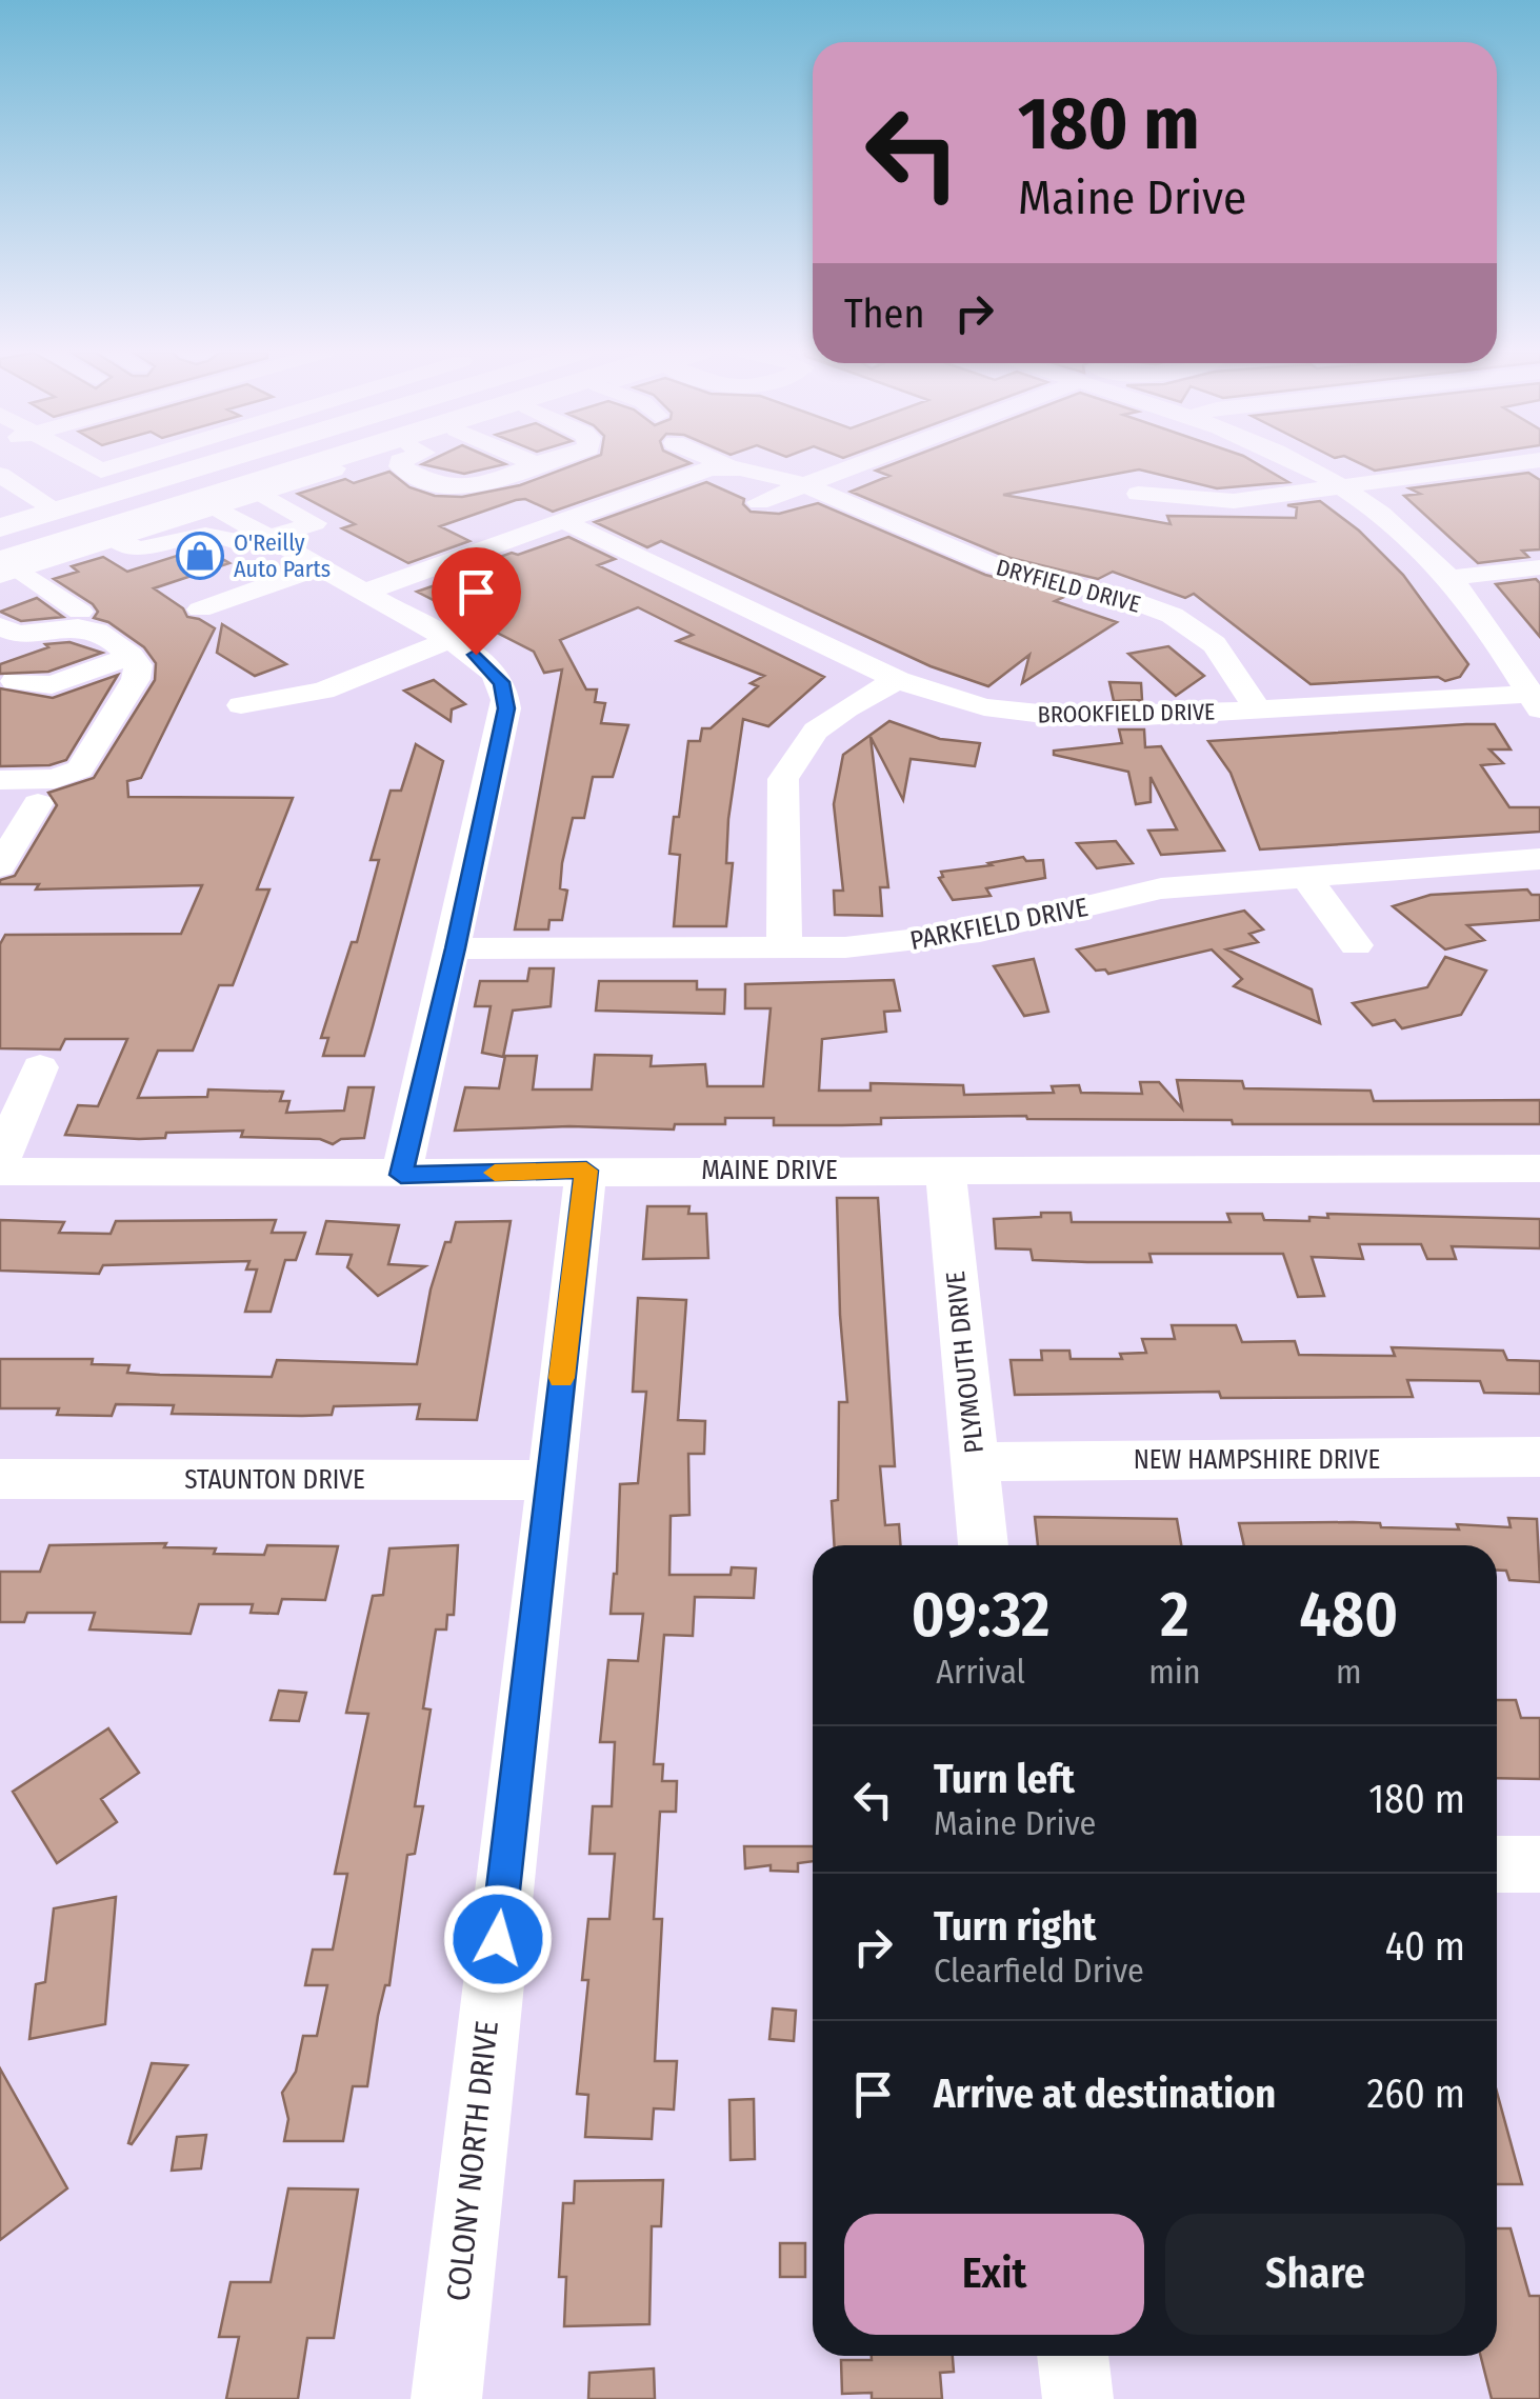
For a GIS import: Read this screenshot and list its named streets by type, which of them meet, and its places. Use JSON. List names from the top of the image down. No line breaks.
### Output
{"streets":{"street":["DRYFIELD DRIVE","BROOKFIELD DRIVE","PARKFIELD DRIVE","MAINE DRIVE","PLYMOUTH DRIVE","NEW HAMPSHIRE DRIVE","STAUNTON DRIVE","COLONY NORTH DRIVE"]},"crossings":[["DRYFIELD DRIVE","BROOKFIELD DRIVE"],["MAINE DRIVE","PLYMOUTH DRIVE"],["MAINE DRIVE","COLONY NORTH DRIVE"],["PLYMOUTH DRIVE","NEW HAMPSHIRE DRIVE"],["STAUNTON DRIVE","COLONY NORTH DRIVE"]],"places":{"shop":["O'Reilly Auto Parts"]},"page":{"turn":["180 m","Maine Drive"],"then":"Then","eta":["09:32","Arrival","2","min","480","m"],"list":[{"name":"Turn left","note":"Maine Drive","value":"180 m"},{"name":"Turn right","note":"Clearfield Drive","value":"40 m"},{"name":"Arrive at destination","value":"260 m"}],"buttons":["Exit","Share"]}}
